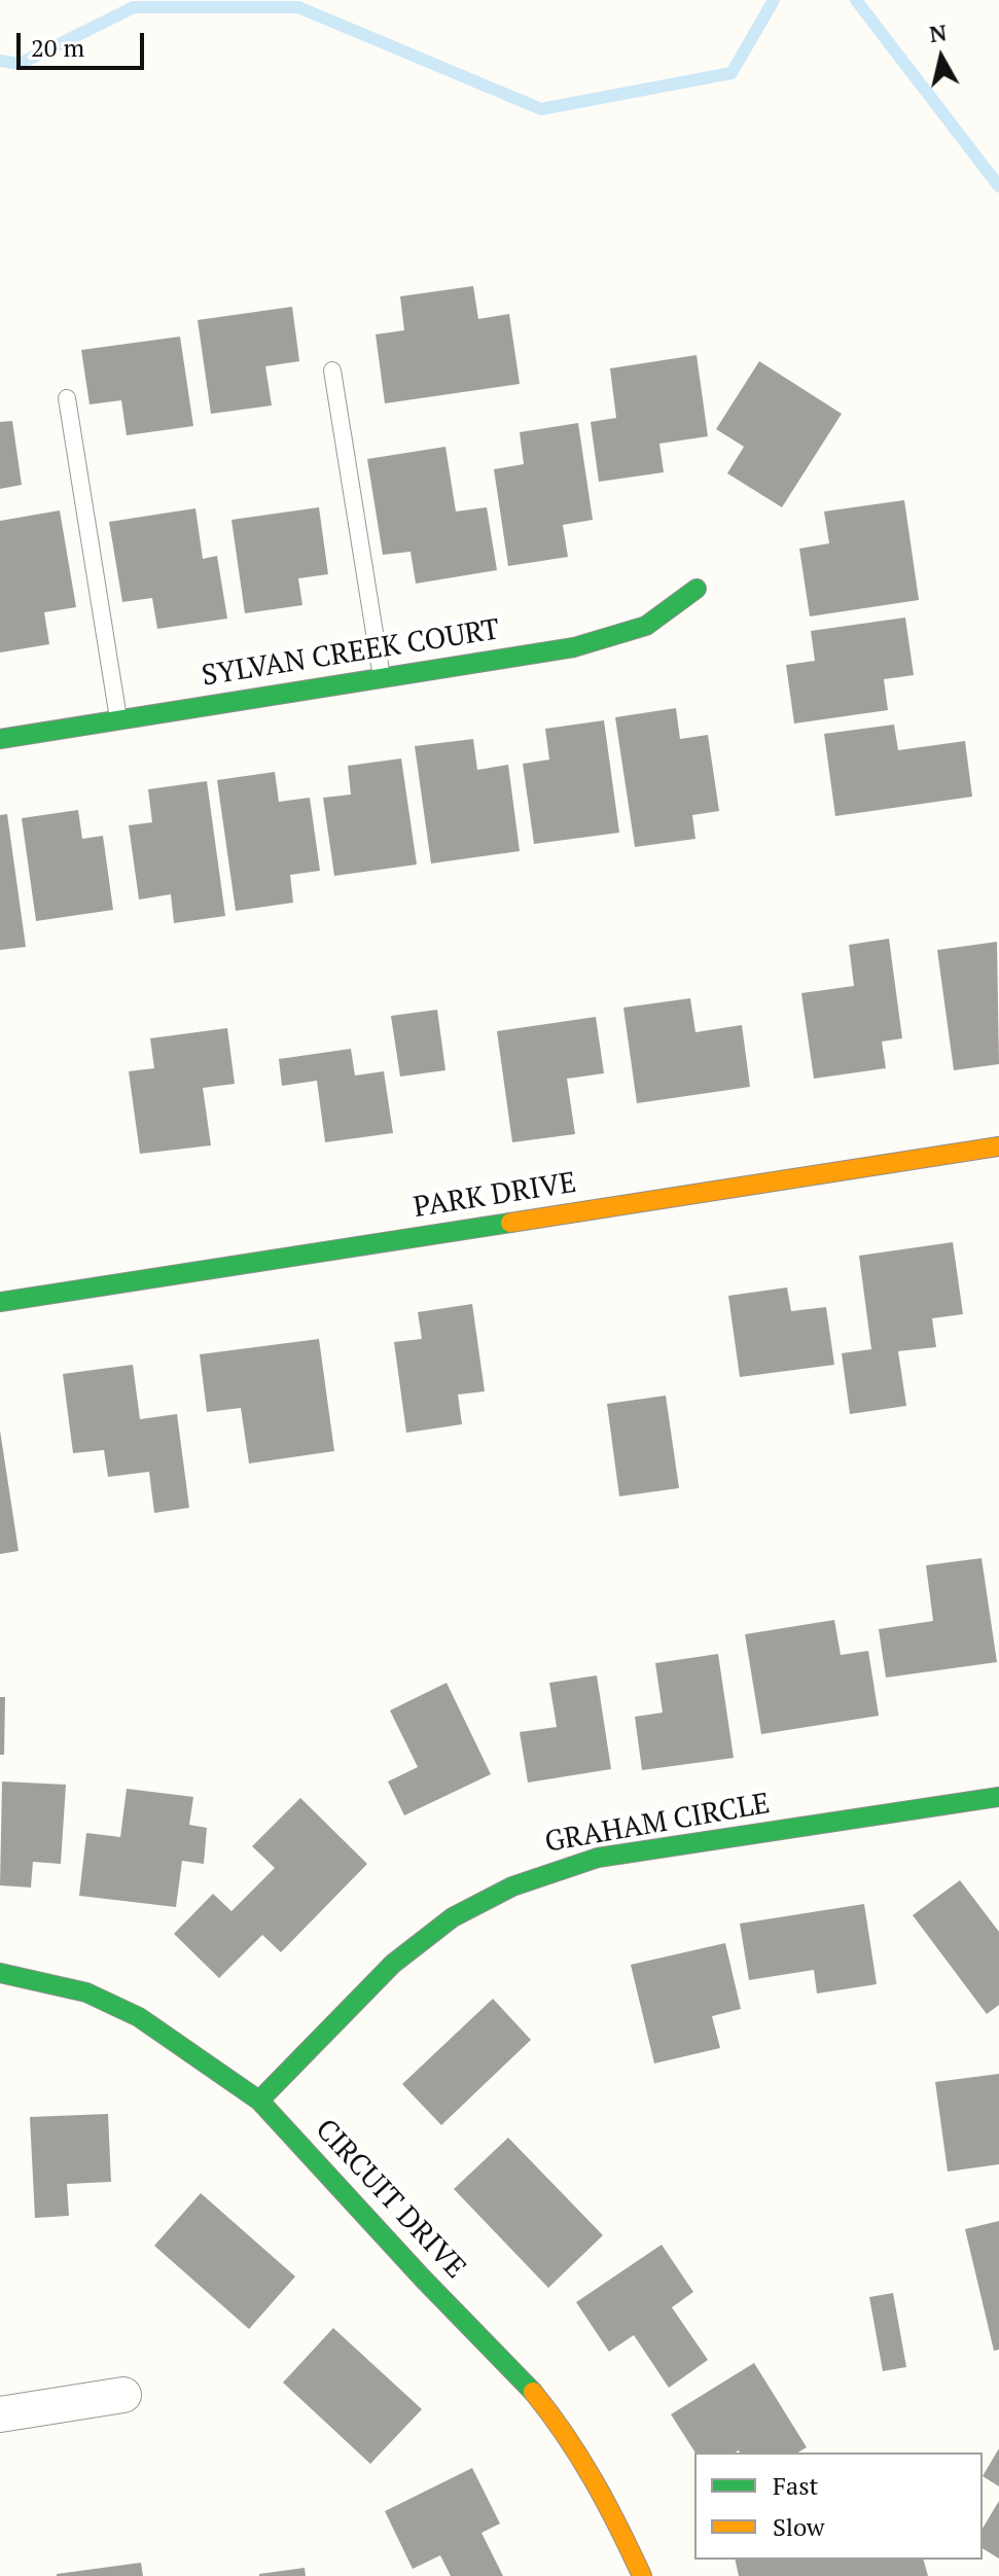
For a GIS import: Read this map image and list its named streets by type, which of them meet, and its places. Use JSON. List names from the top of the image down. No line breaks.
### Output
{"streets":{"street":["SYLVAN CREEK COURT","PARK DRIVE","GRAHAM CIRCLE","CIRCUIT DRIVE"]},"crossings":[["GRAHAM CIRCLE","CIRCUIT DRIVE"]],"legend":["Fast","Slow"],"scale_bar":"20 m","north":"top"}
